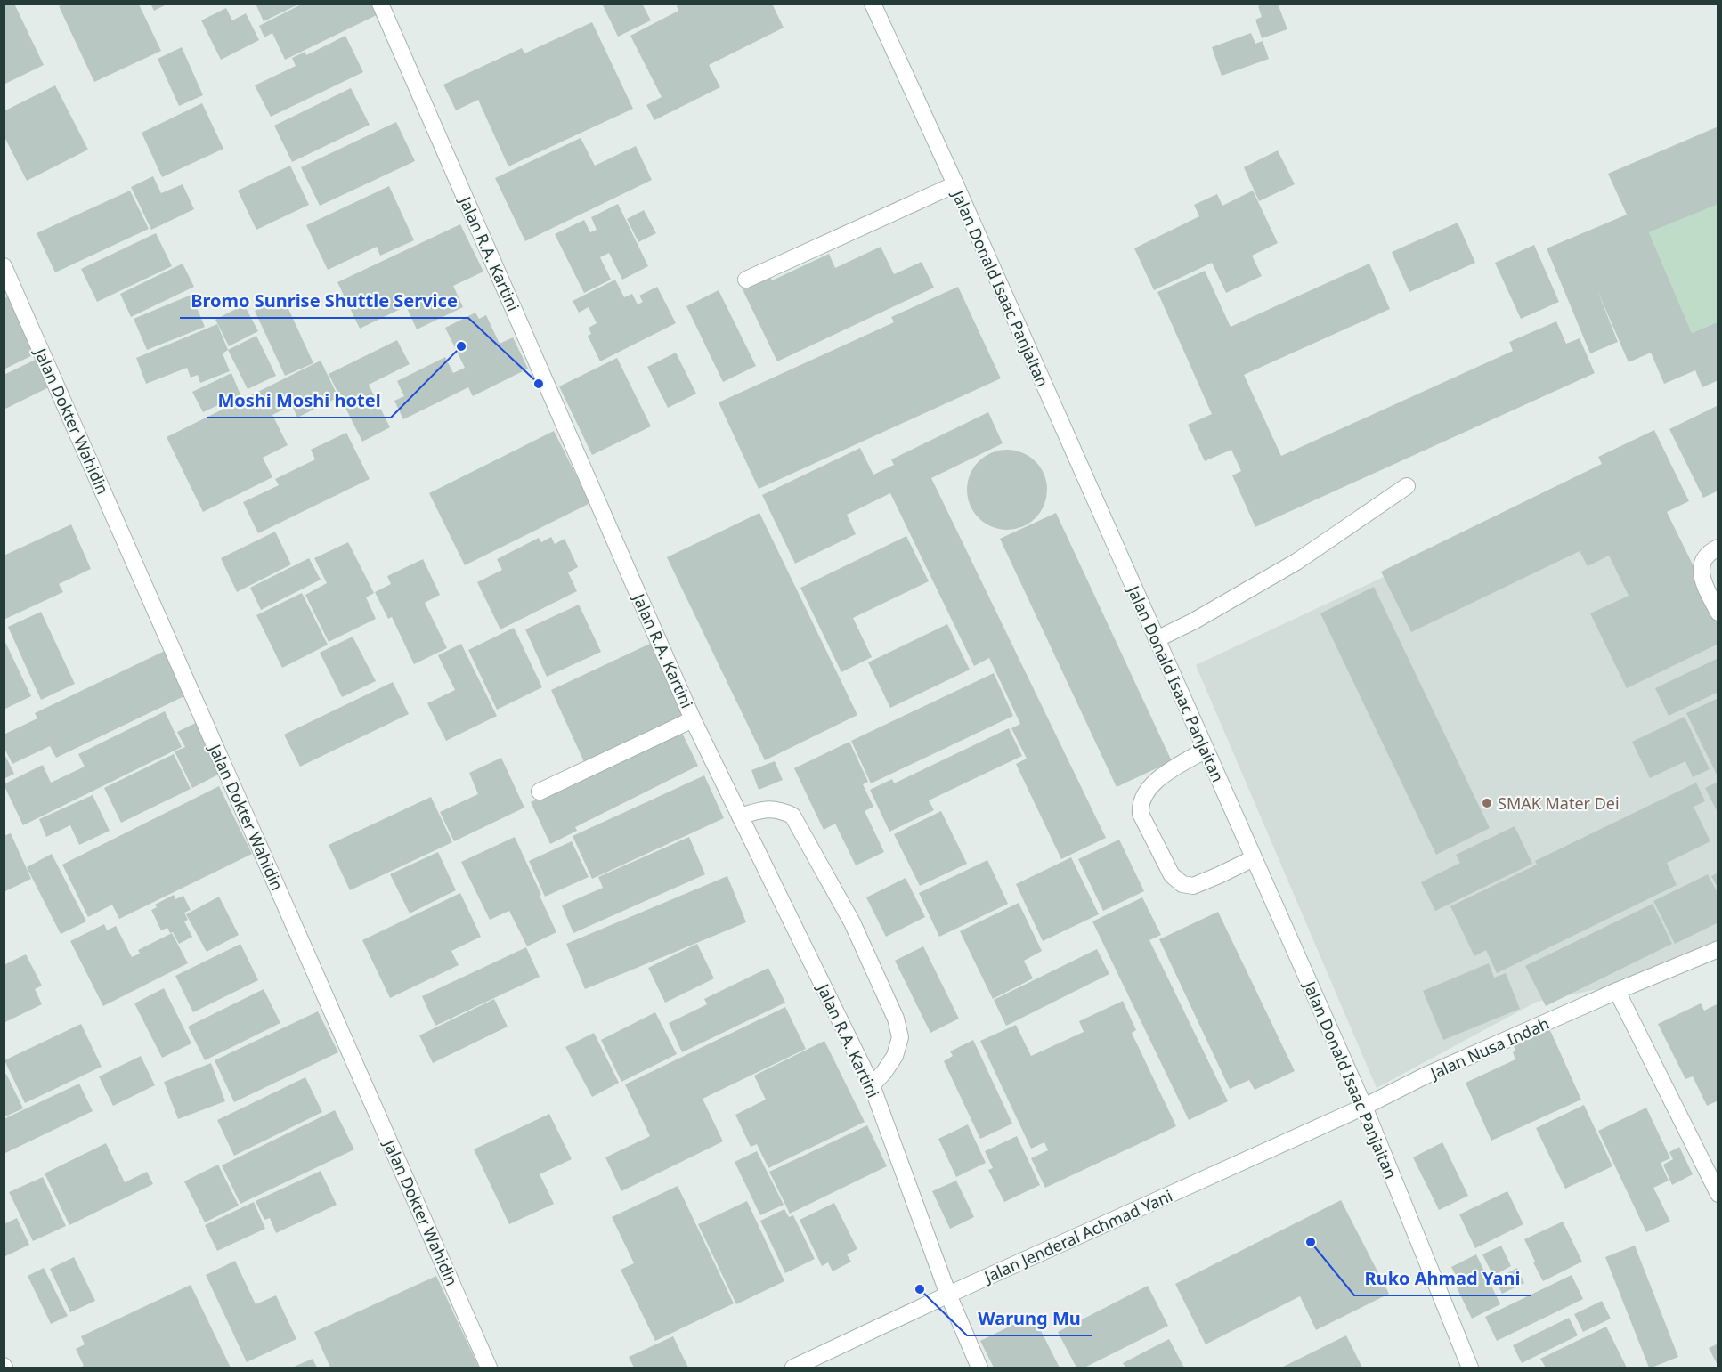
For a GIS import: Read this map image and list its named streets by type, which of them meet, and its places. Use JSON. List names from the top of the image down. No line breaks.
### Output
{"streets":{"street":["Jalan R.A. Kartini","Jalan Donald Isaac Panjaitan","Jalan Dokter Wahidin","Jalan Nusa Indah","Jalan Jenderal Achmad Yani"]},"crossings":[["Jalan R.A. Kartini","Jalan Jenderal Achmad Yani"],["Jalan Donald Isaac Panjaitan","Jalan Nusa Indah"],["Jalan Donald Isaac Panjaitan","Jalan Jenderal Achmad Yani"],["Jalan Nusa Indah","Jalan Jenderal Achmad Yani"]],"places":["Moshi Moshi hotel","Bromo Sunrise Shuttle Service","SMAK Mater Dei","Ruko Ahmad Yani","Warung Mu"]}
